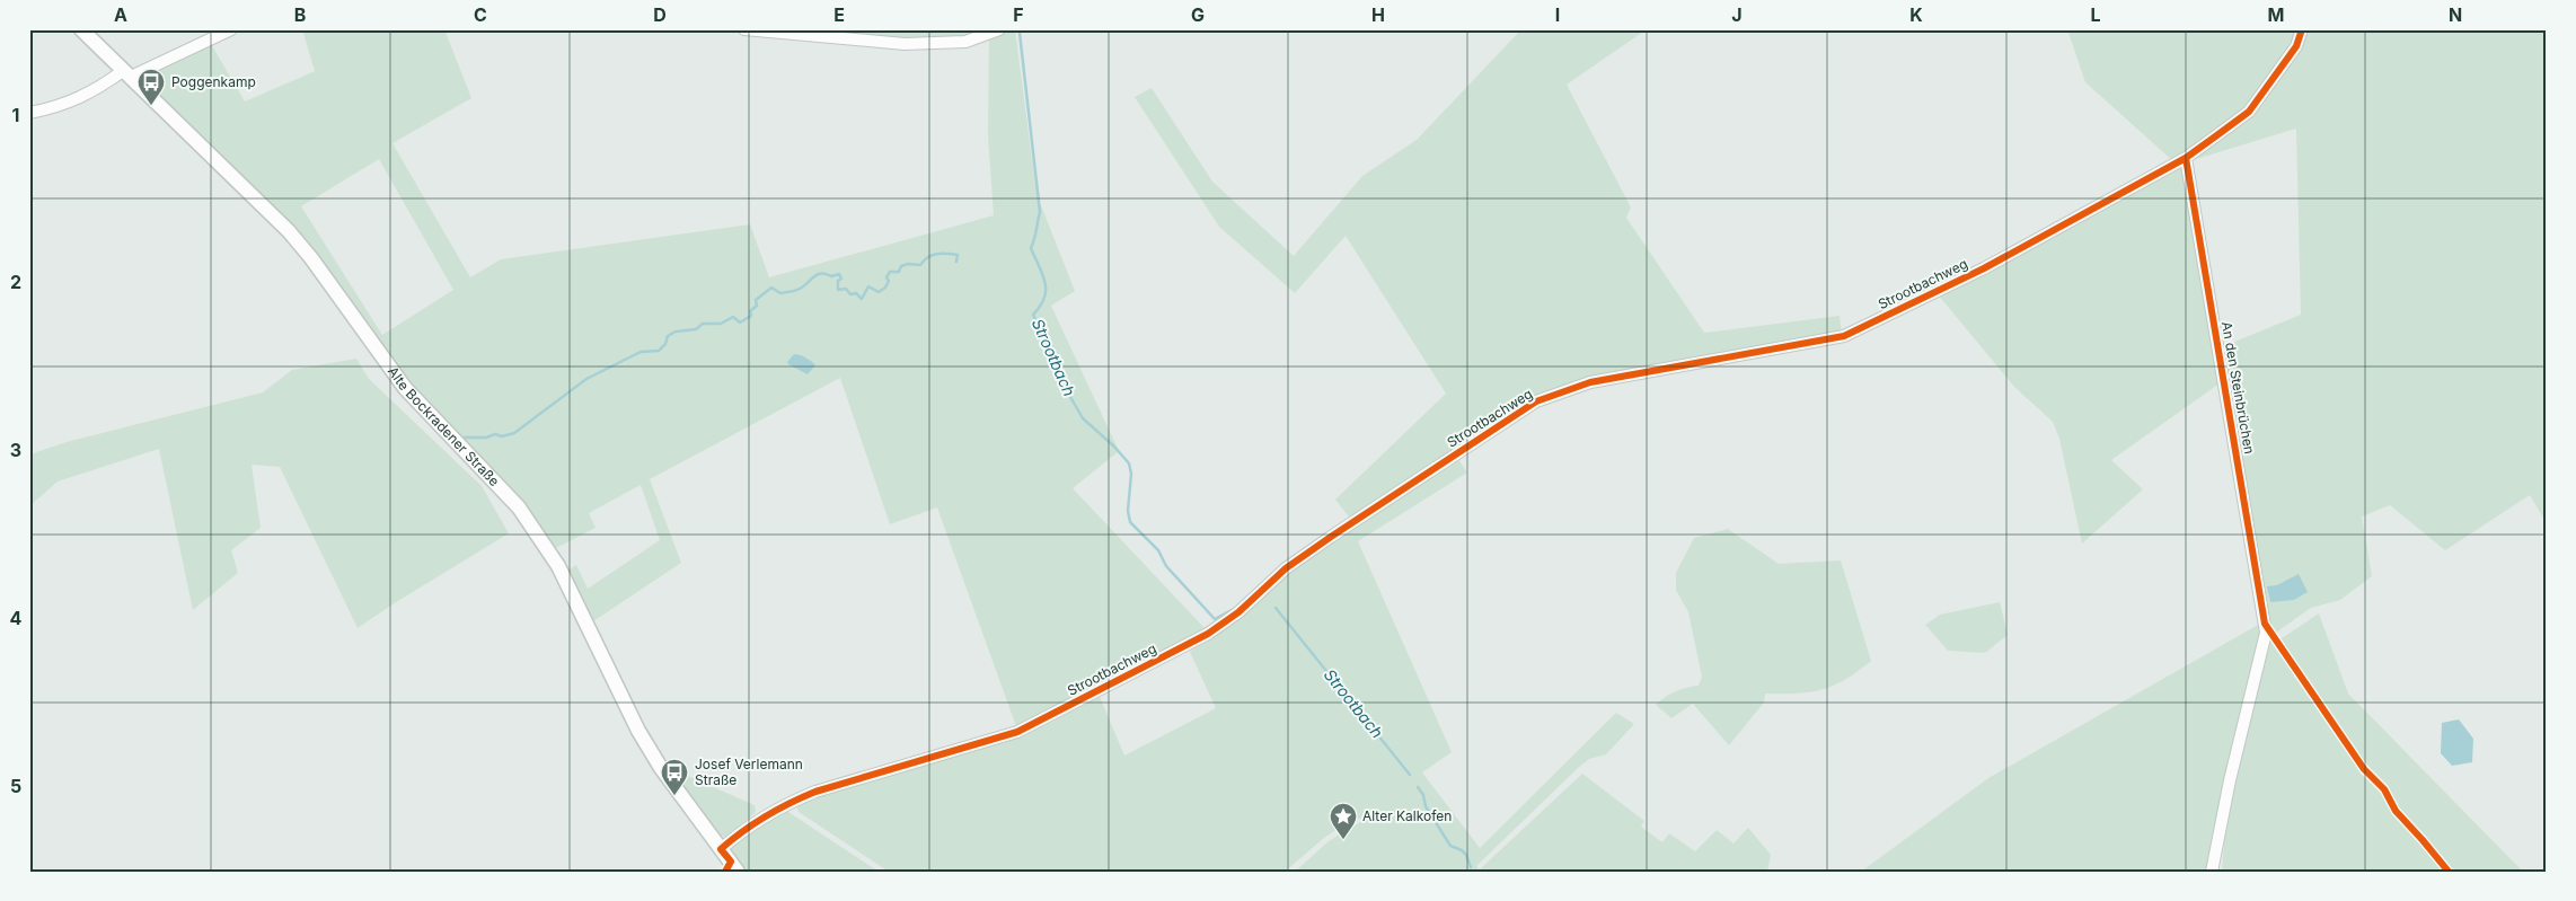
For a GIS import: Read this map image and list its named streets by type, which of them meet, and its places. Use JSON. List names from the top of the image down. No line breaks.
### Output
{"streets":{"street":["Strootbachweg","An den Steinbrüchen","Alte Bockradener Straße"]},"crossings":[["Strootbachweg","An den Steinbrüchen"],["Strootbachweg","Alte Bockradener Straße"]],"water":["Strootbach"],"places":{"bus stop":["Poggenkamp","Josef Verlemann Straße"],"place":["Alter Kalkofen"]},"grid":{"columns":["A","B","C","D","E","F","G","H","I","J","K","L","M","N"],"rows":["1","2","3","4","5"]}}
